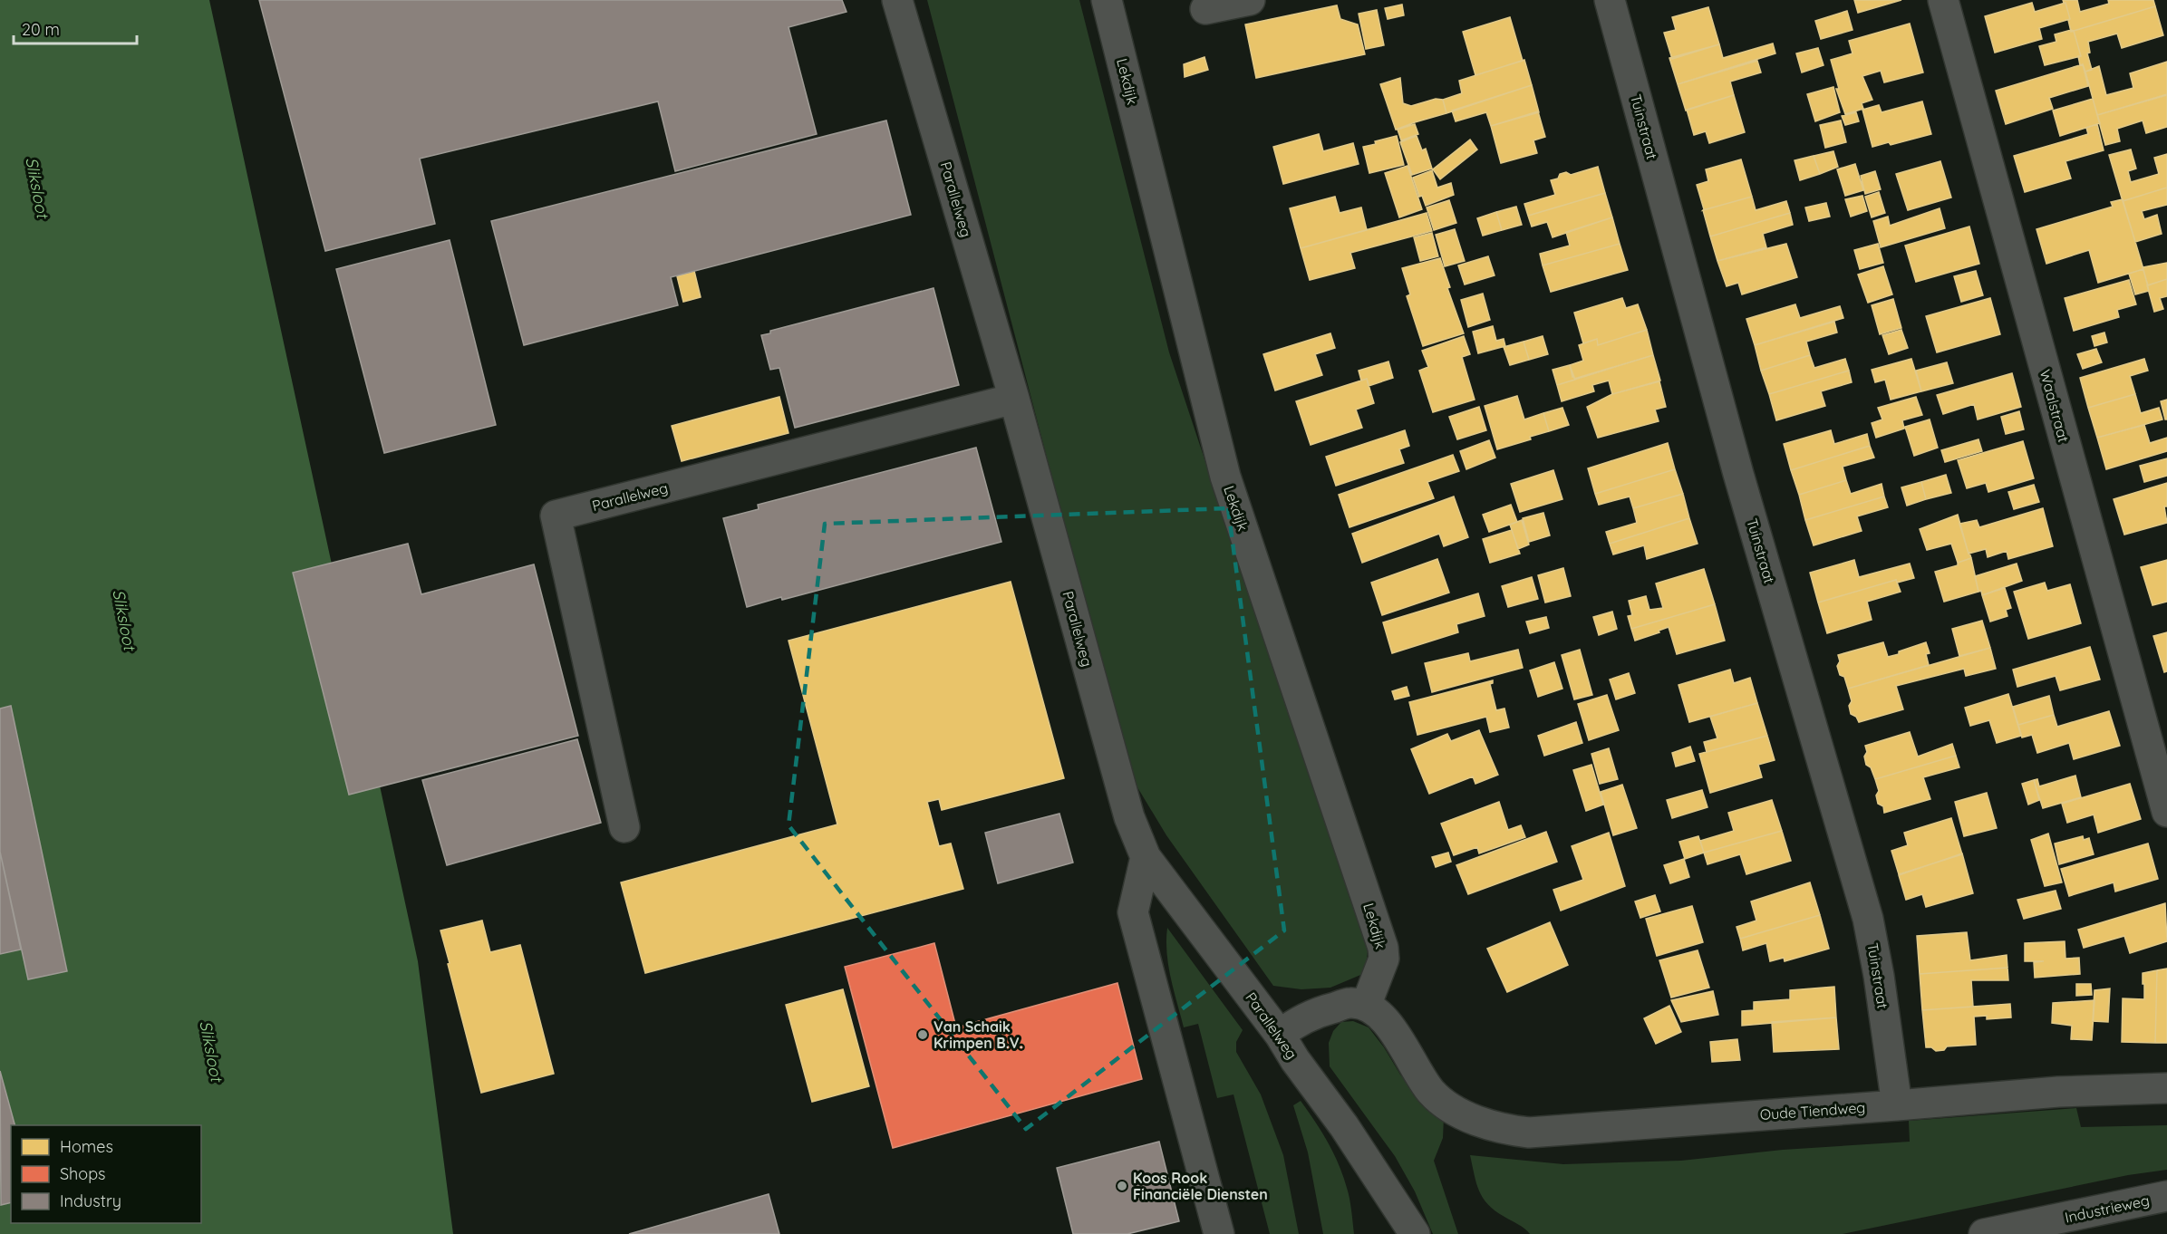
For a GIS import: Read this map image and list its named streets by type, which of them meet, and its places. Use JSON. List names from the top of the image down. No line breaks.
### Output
{"streets":{"street":["Lekdijk","Tuinstraat","Parallelweg","Waalstraat","Oude Tiendweg","Industrieweg"]},"crossings":[["Lekdijk","Oude Tiendweg"],["Tuinstraat","Oude Tiendweg"]],"water":["Sliksloot"],"places":["Van Schaik Krimpen B.V.","Koos Rook Financiële Diensten"],"legend":["Homes","Shops","Industry"],"scale_bar":"20 m"}
